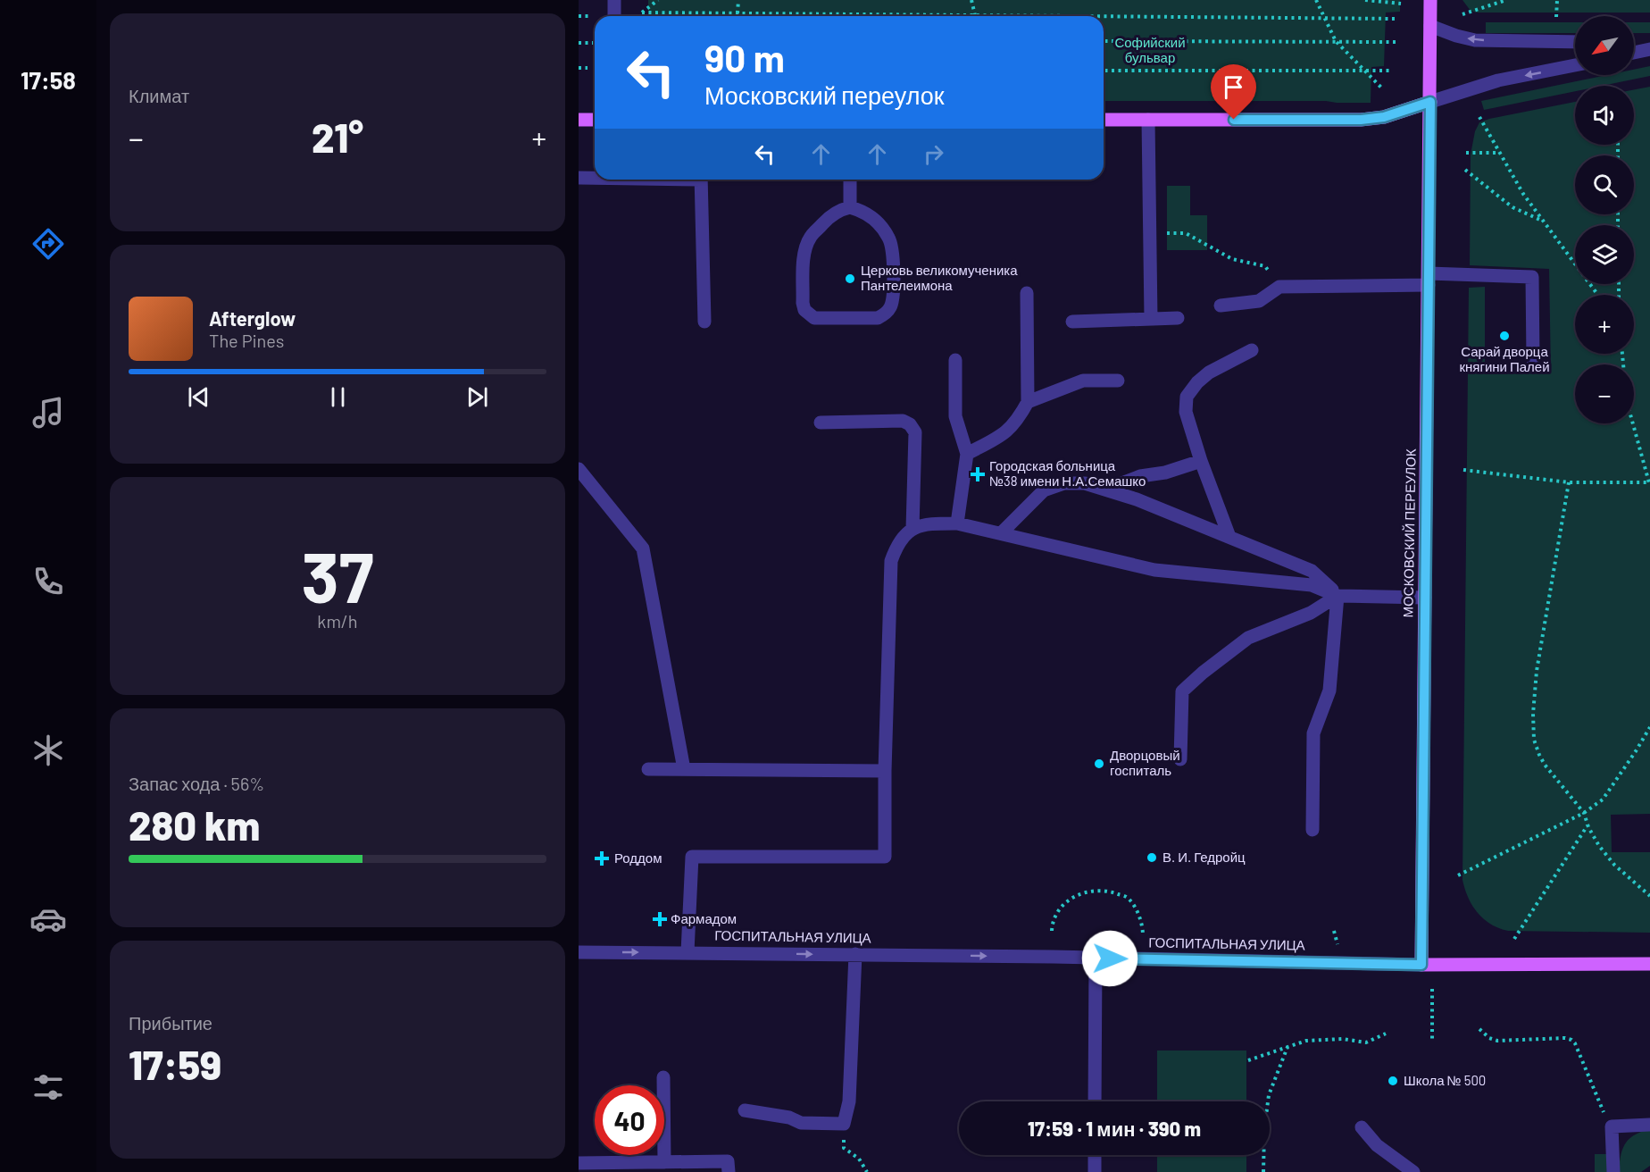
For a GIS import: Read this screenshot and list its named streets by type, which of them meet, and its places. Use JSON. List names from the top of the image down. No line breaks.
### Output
{"streets":{"main road":["МОСКОВСКИЙ ПЕРЕУЛОК","ГОСПИТАЛЬНАЯ УЛИЦА"]},"crossings":[["МОСКОВСКИЙ ПЕРЕУЛОК","ГОСПИТАЛЬНАЯ УЛИЦА"]],"one_way":["ГОСПИТАЛЬНАЯ УЛИЦА"],"parks":["Софийский бульвар"],"places":{"other":["Церковь великомученика Пантелеимона","Сарай дворца княгини Палей","Дворцовый госпиталь","В. И. Гедройц","Школа № 500"],"health":["Городская больница №38 имени Н.А.Семашко","Роддом","Фармадом"]},"north":"bottom left","page":{"tabs":"17:58","tile":["Климат",["37","km/h"],["Запас хода · 56%","280 km"],["Прибытие","17:59"]],"map_buttons":["+","−"],"turn":["90 m","Московский переулок"],"heat":["−","21°","+"],"song":["Afterglow","The Pines"],"limit":"40","trip":"17:59 · 1 мин · 390 m"}}
